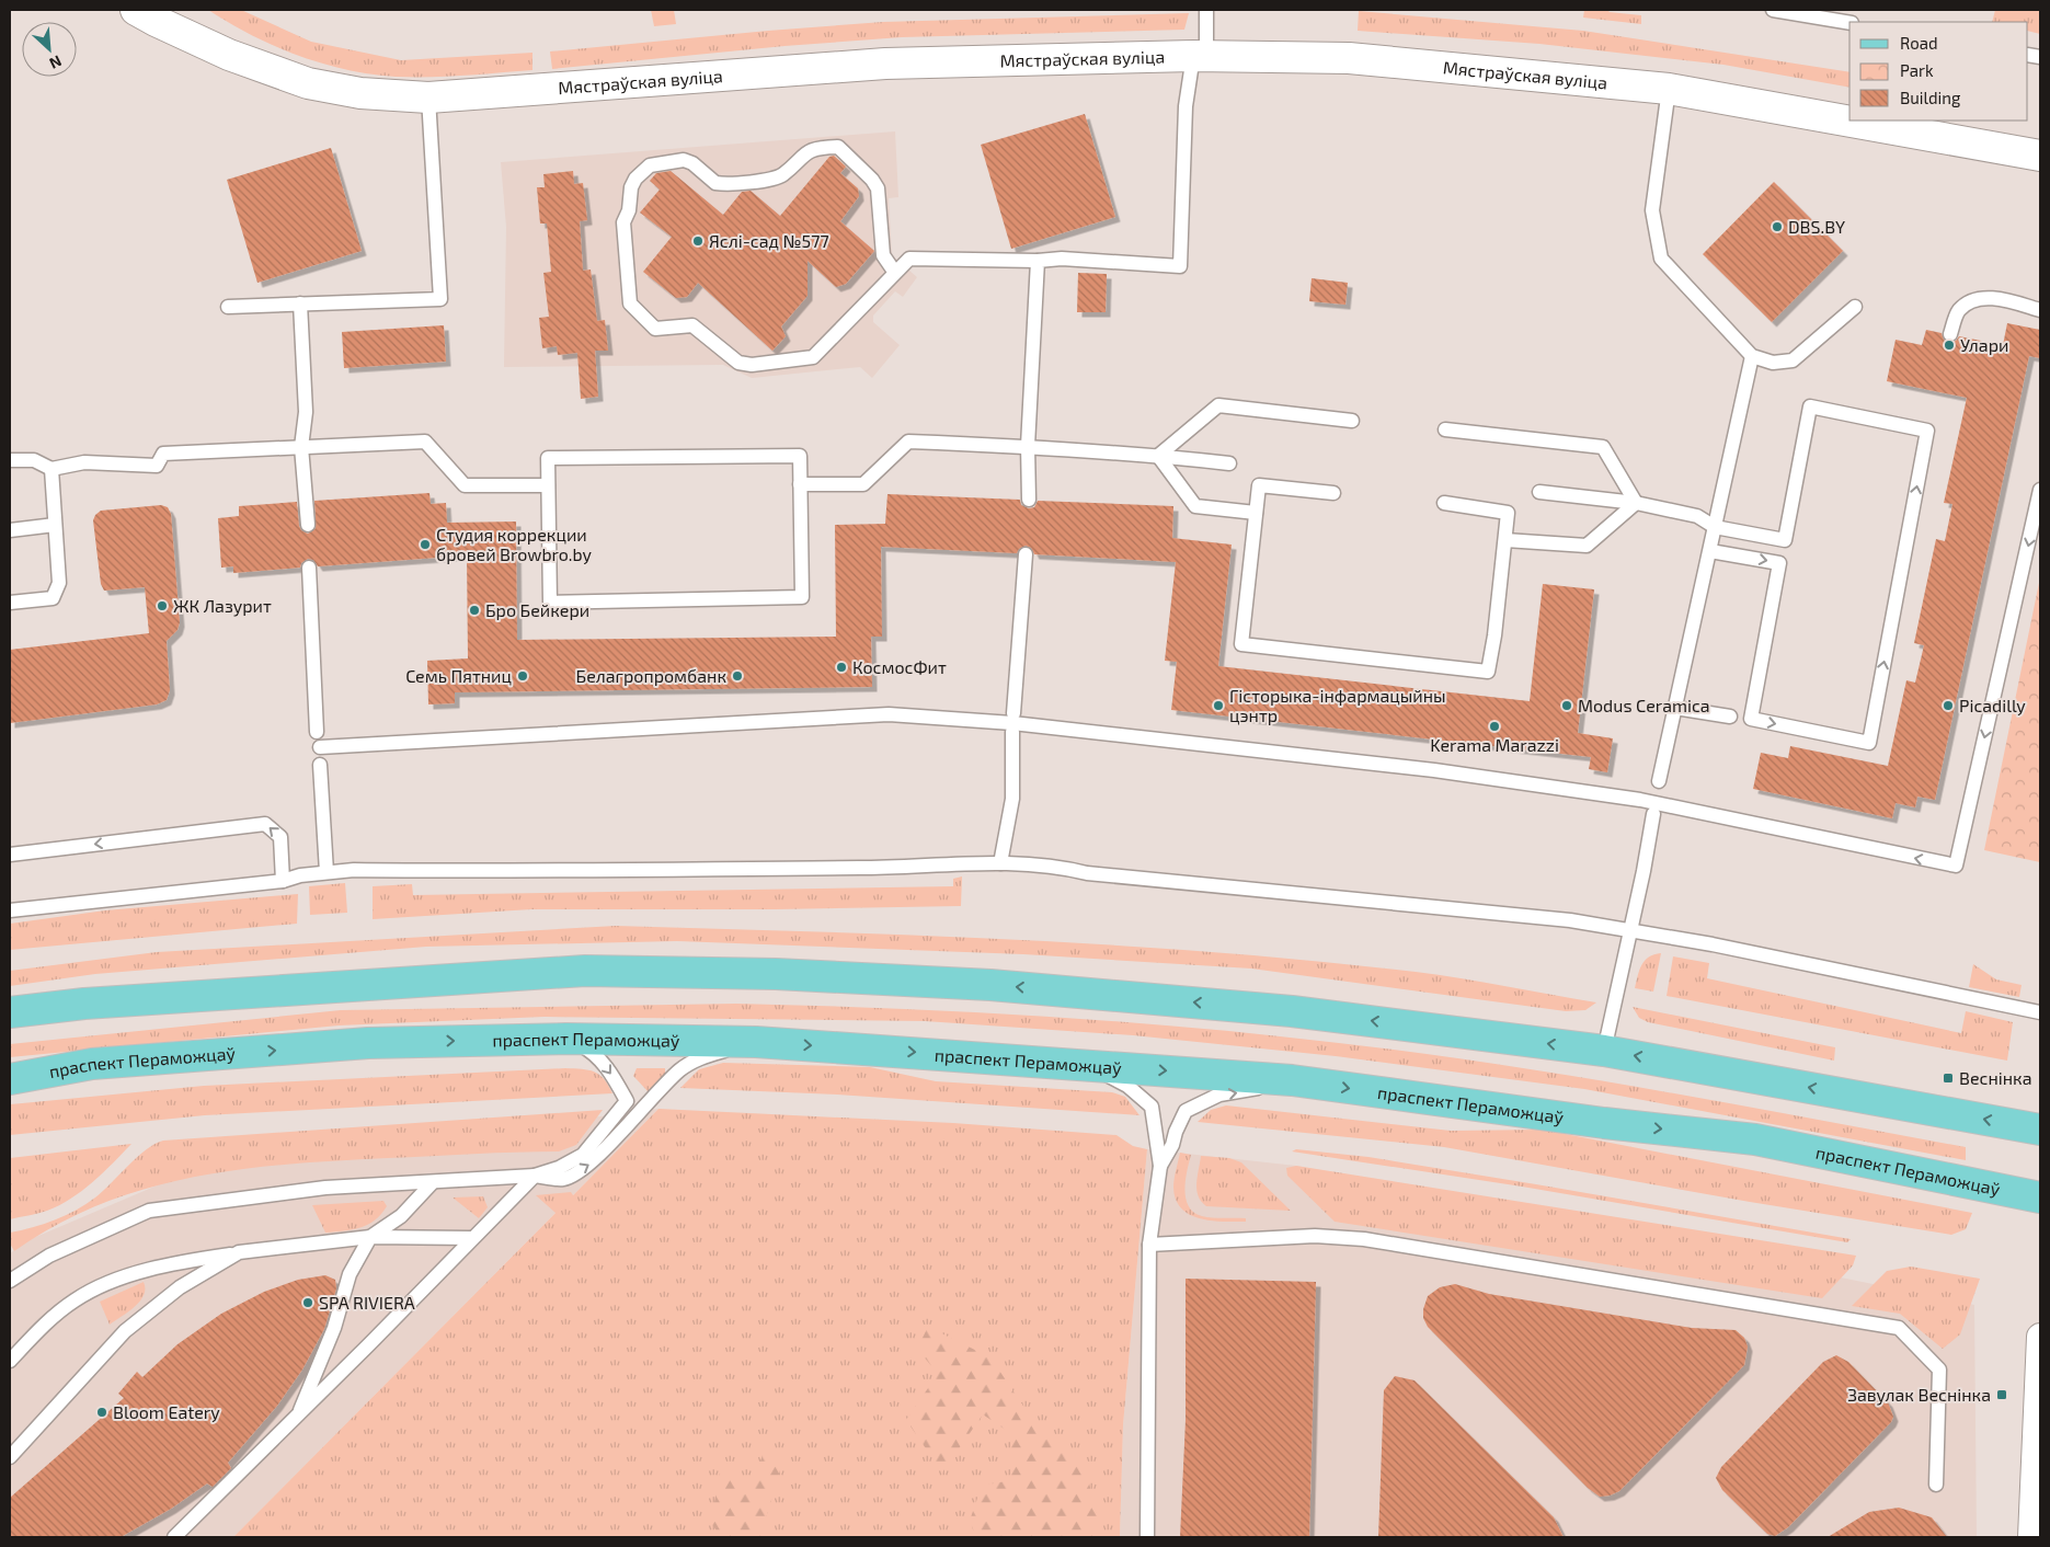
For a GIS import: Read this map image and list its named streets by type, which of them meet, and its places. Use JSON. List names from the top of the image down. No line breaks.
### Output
{"streets":{"main road":["праспект Пераможцаў"],"street":["Мястраўская вуліца"]},"places":{"other":["DBS.BY","Яслі-сад №577","Улари","Студия коррекции бровей Browbro.by","ЖК Лазурит","Бро Бейкери","КосмосФит","Семь Пятниц","Белагропромбанк","Гісторыка-інфармацыйны цэнтр","Modus Ceramica","Picadilly","Kerama Marazzi","SPA RIVIERA","Bloom Eatery"],"transit":["Веснінка","Завулак Веснінка"]},"legend":["Road","Park","Building"],"north":"bottom right"}
